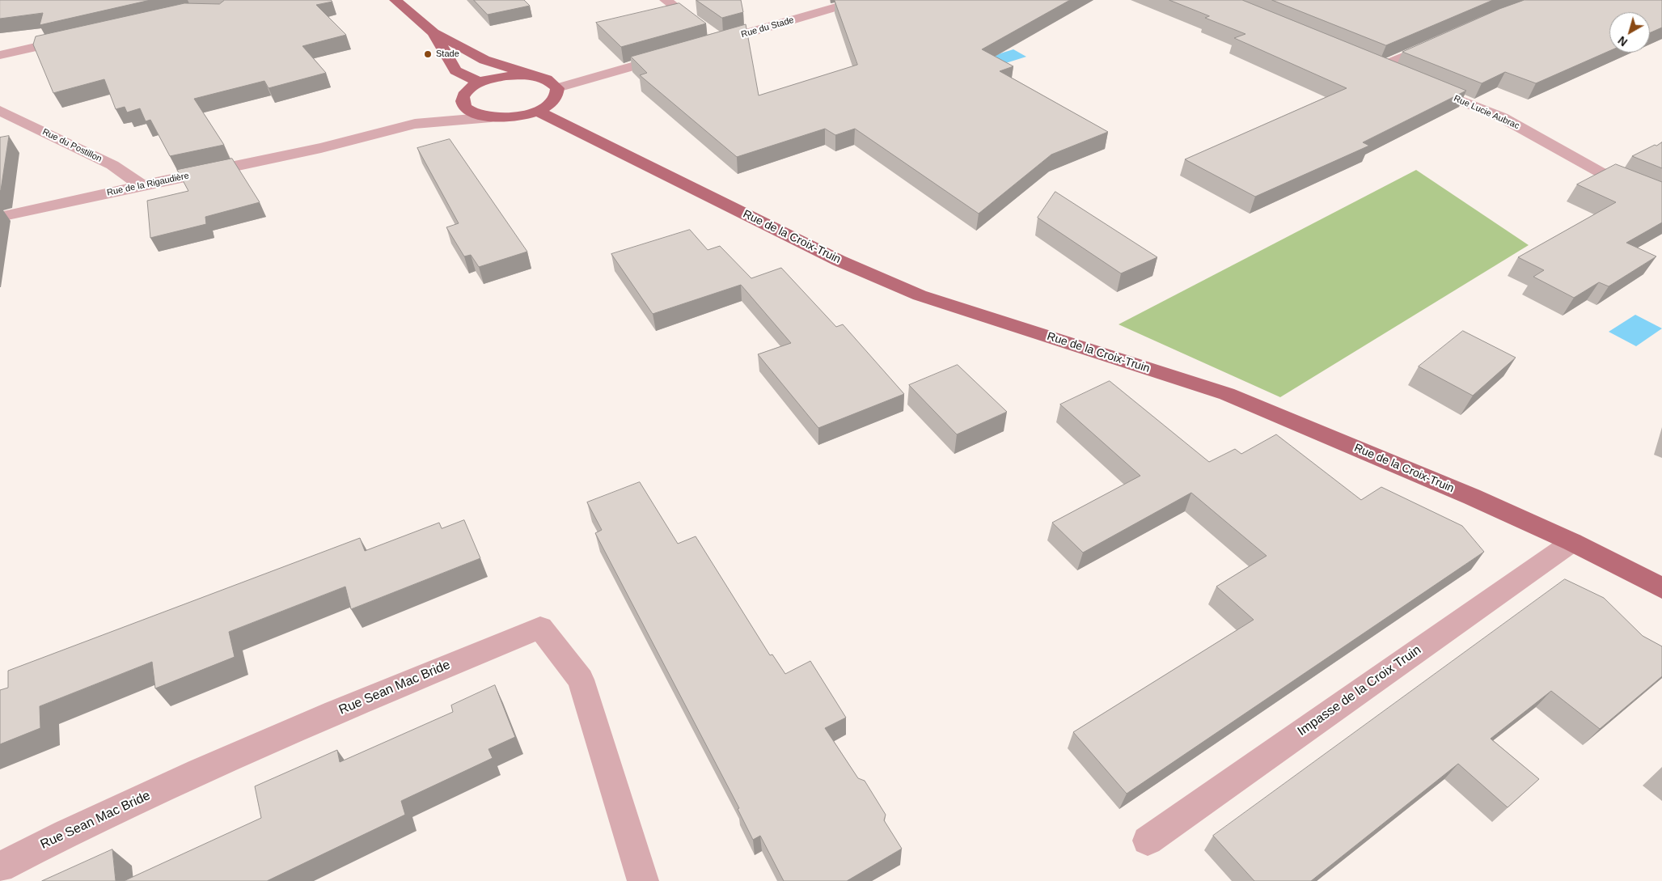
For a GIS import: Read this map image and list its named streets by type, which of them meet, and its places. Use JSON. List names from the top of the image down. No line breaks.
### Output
{"streets":{"main road":["Rue de la Croix-Truin"],"street":["Rue du Stade","Rue Lucie Aubrac","Rue du Postillon","Rue de la Rigaudière","Rue Sean Mac Bride","Impasse de la Croix Truin"]},"crossings":[["Rue du Postillon","Rue de la Rigaudière"],["Rue de la Croix-Truin","Impasse de la Croix Truin"]],"places":["Stade"],"north":"bottom left"}
